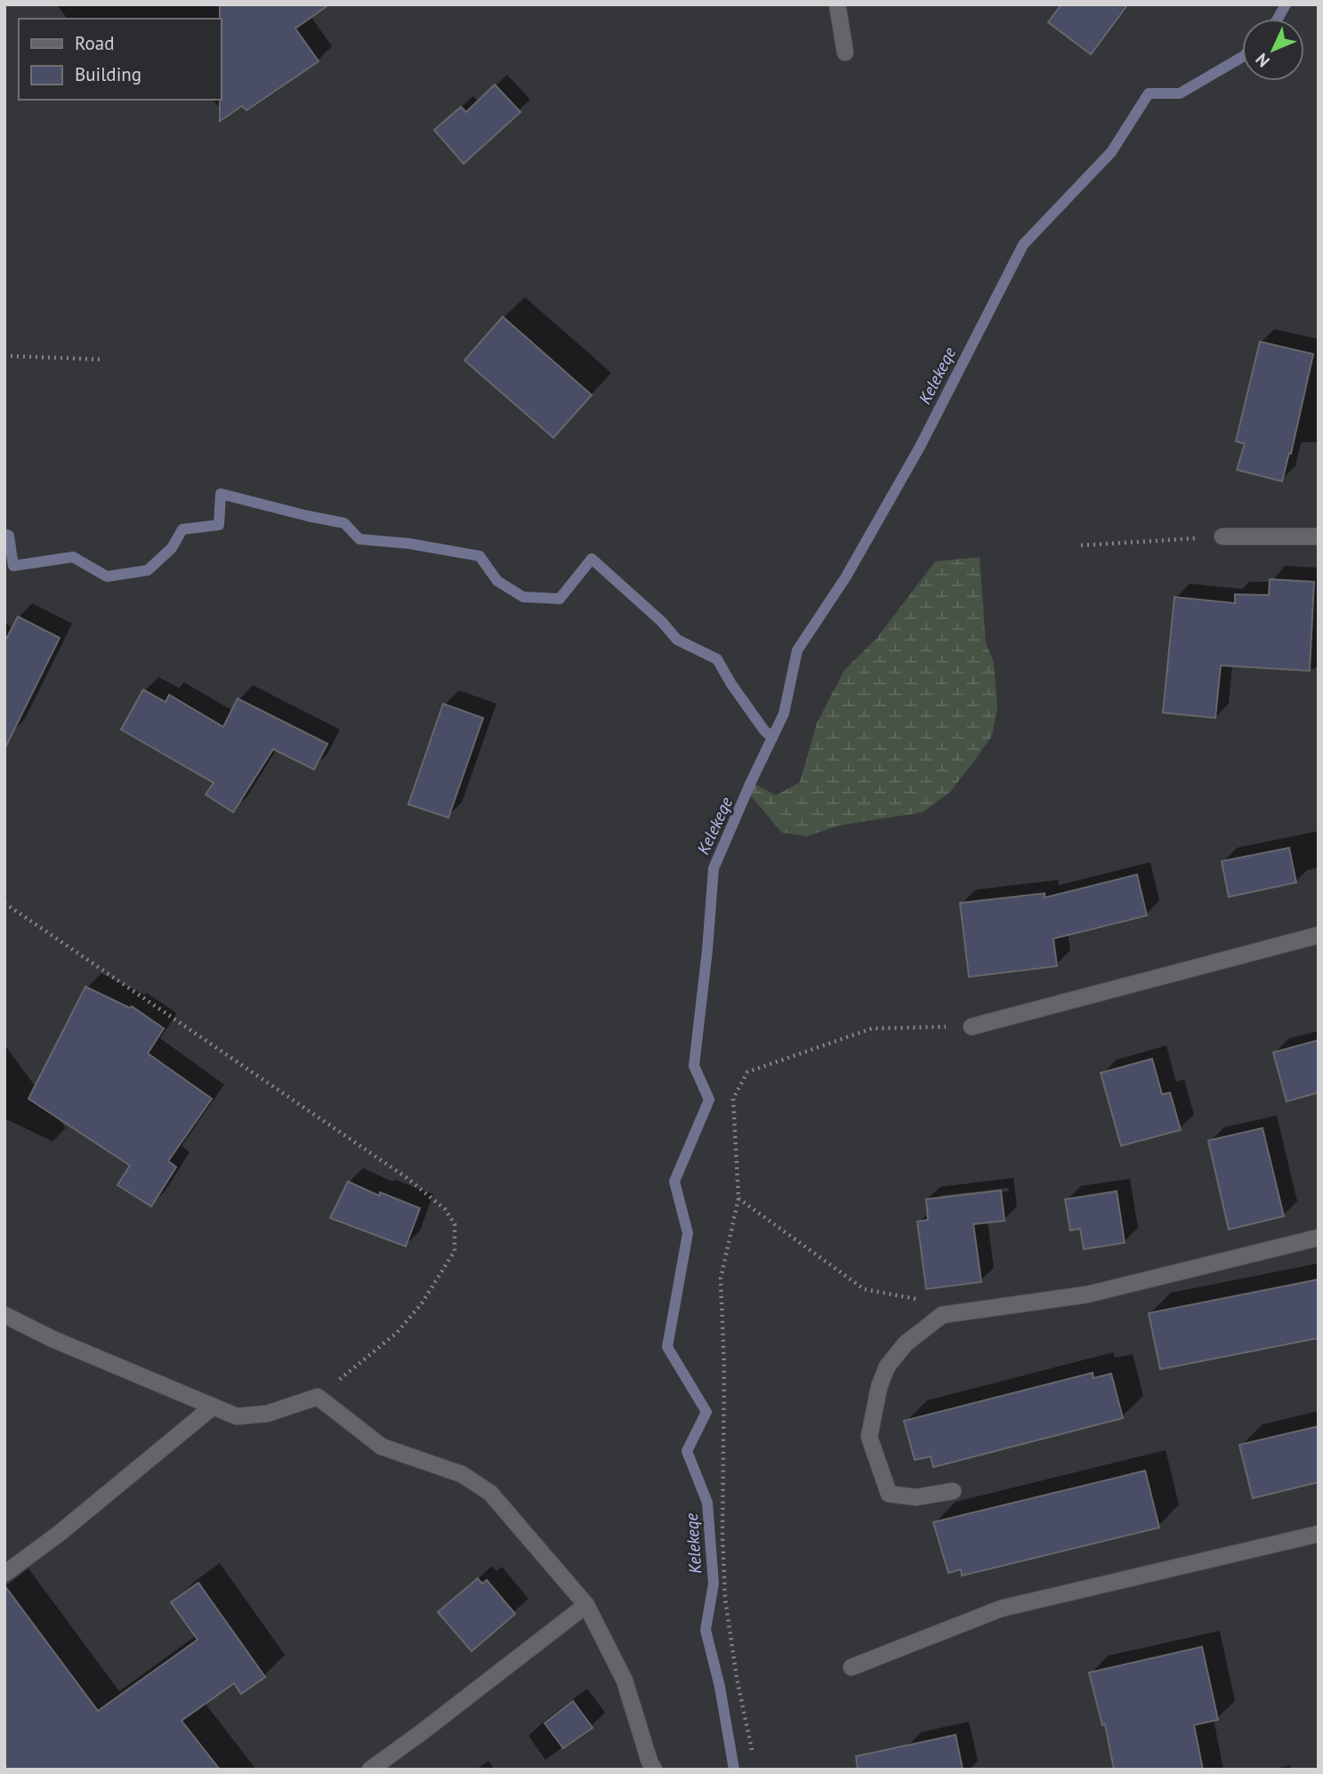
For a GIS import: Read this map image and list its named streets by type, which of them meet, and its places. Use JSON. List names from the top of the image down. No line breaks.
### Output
{"water":["Kelekeqe"],"legend":["Road","Building"],"north":"bottom left"}
